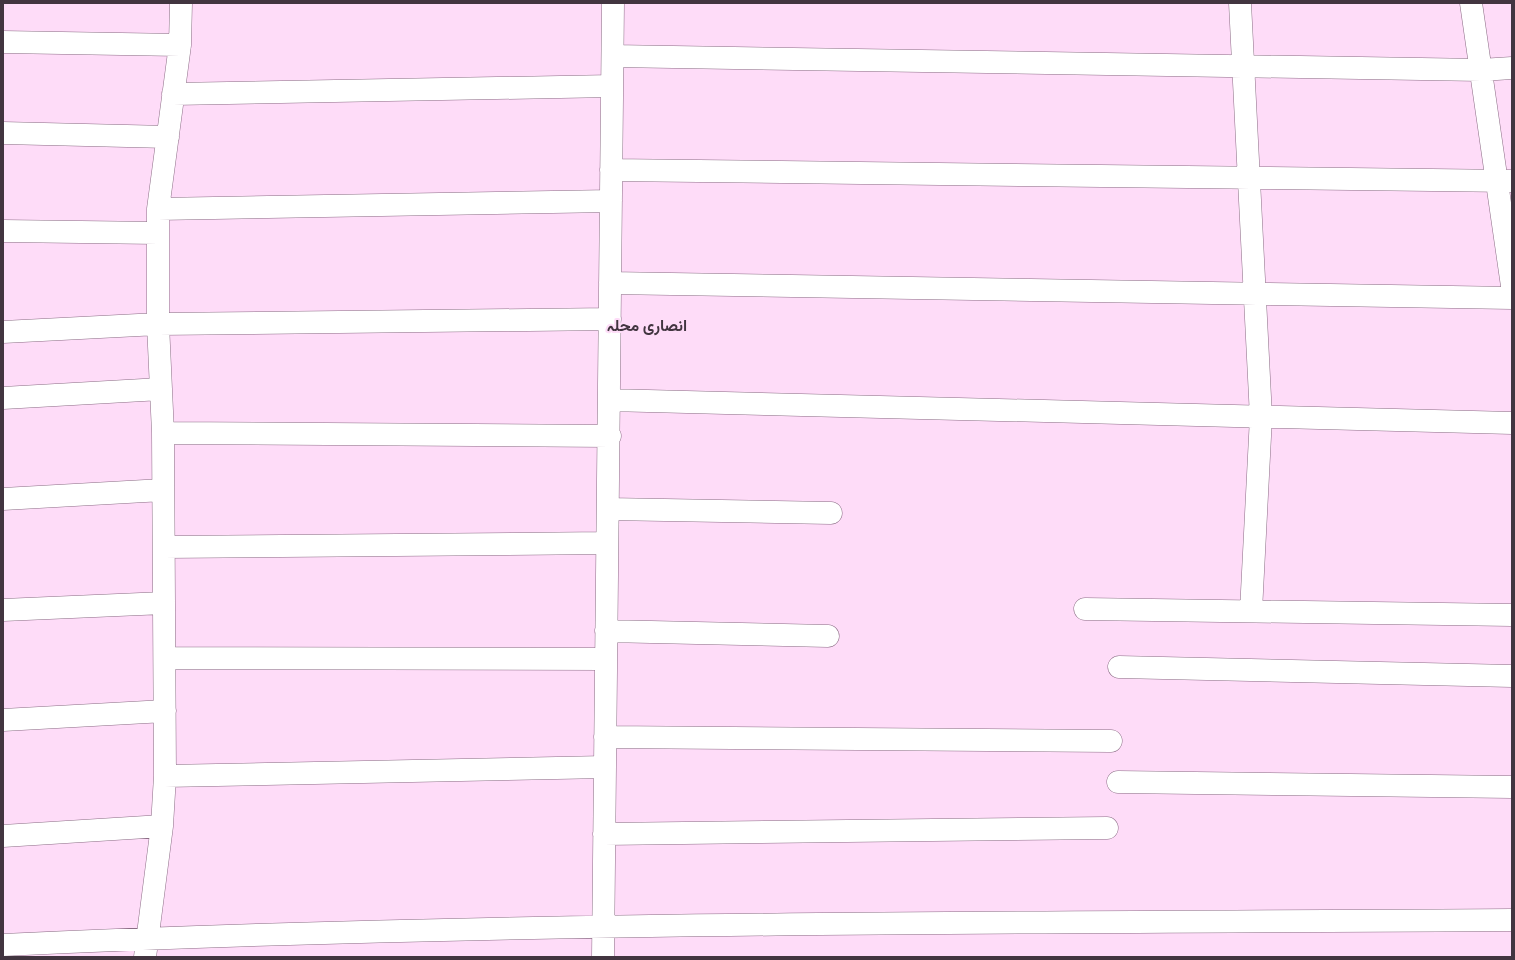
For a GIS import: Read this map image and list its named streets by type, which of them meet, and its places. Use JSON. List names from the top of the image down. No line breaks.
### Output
{"districts":["انصاری محلہ"]}
